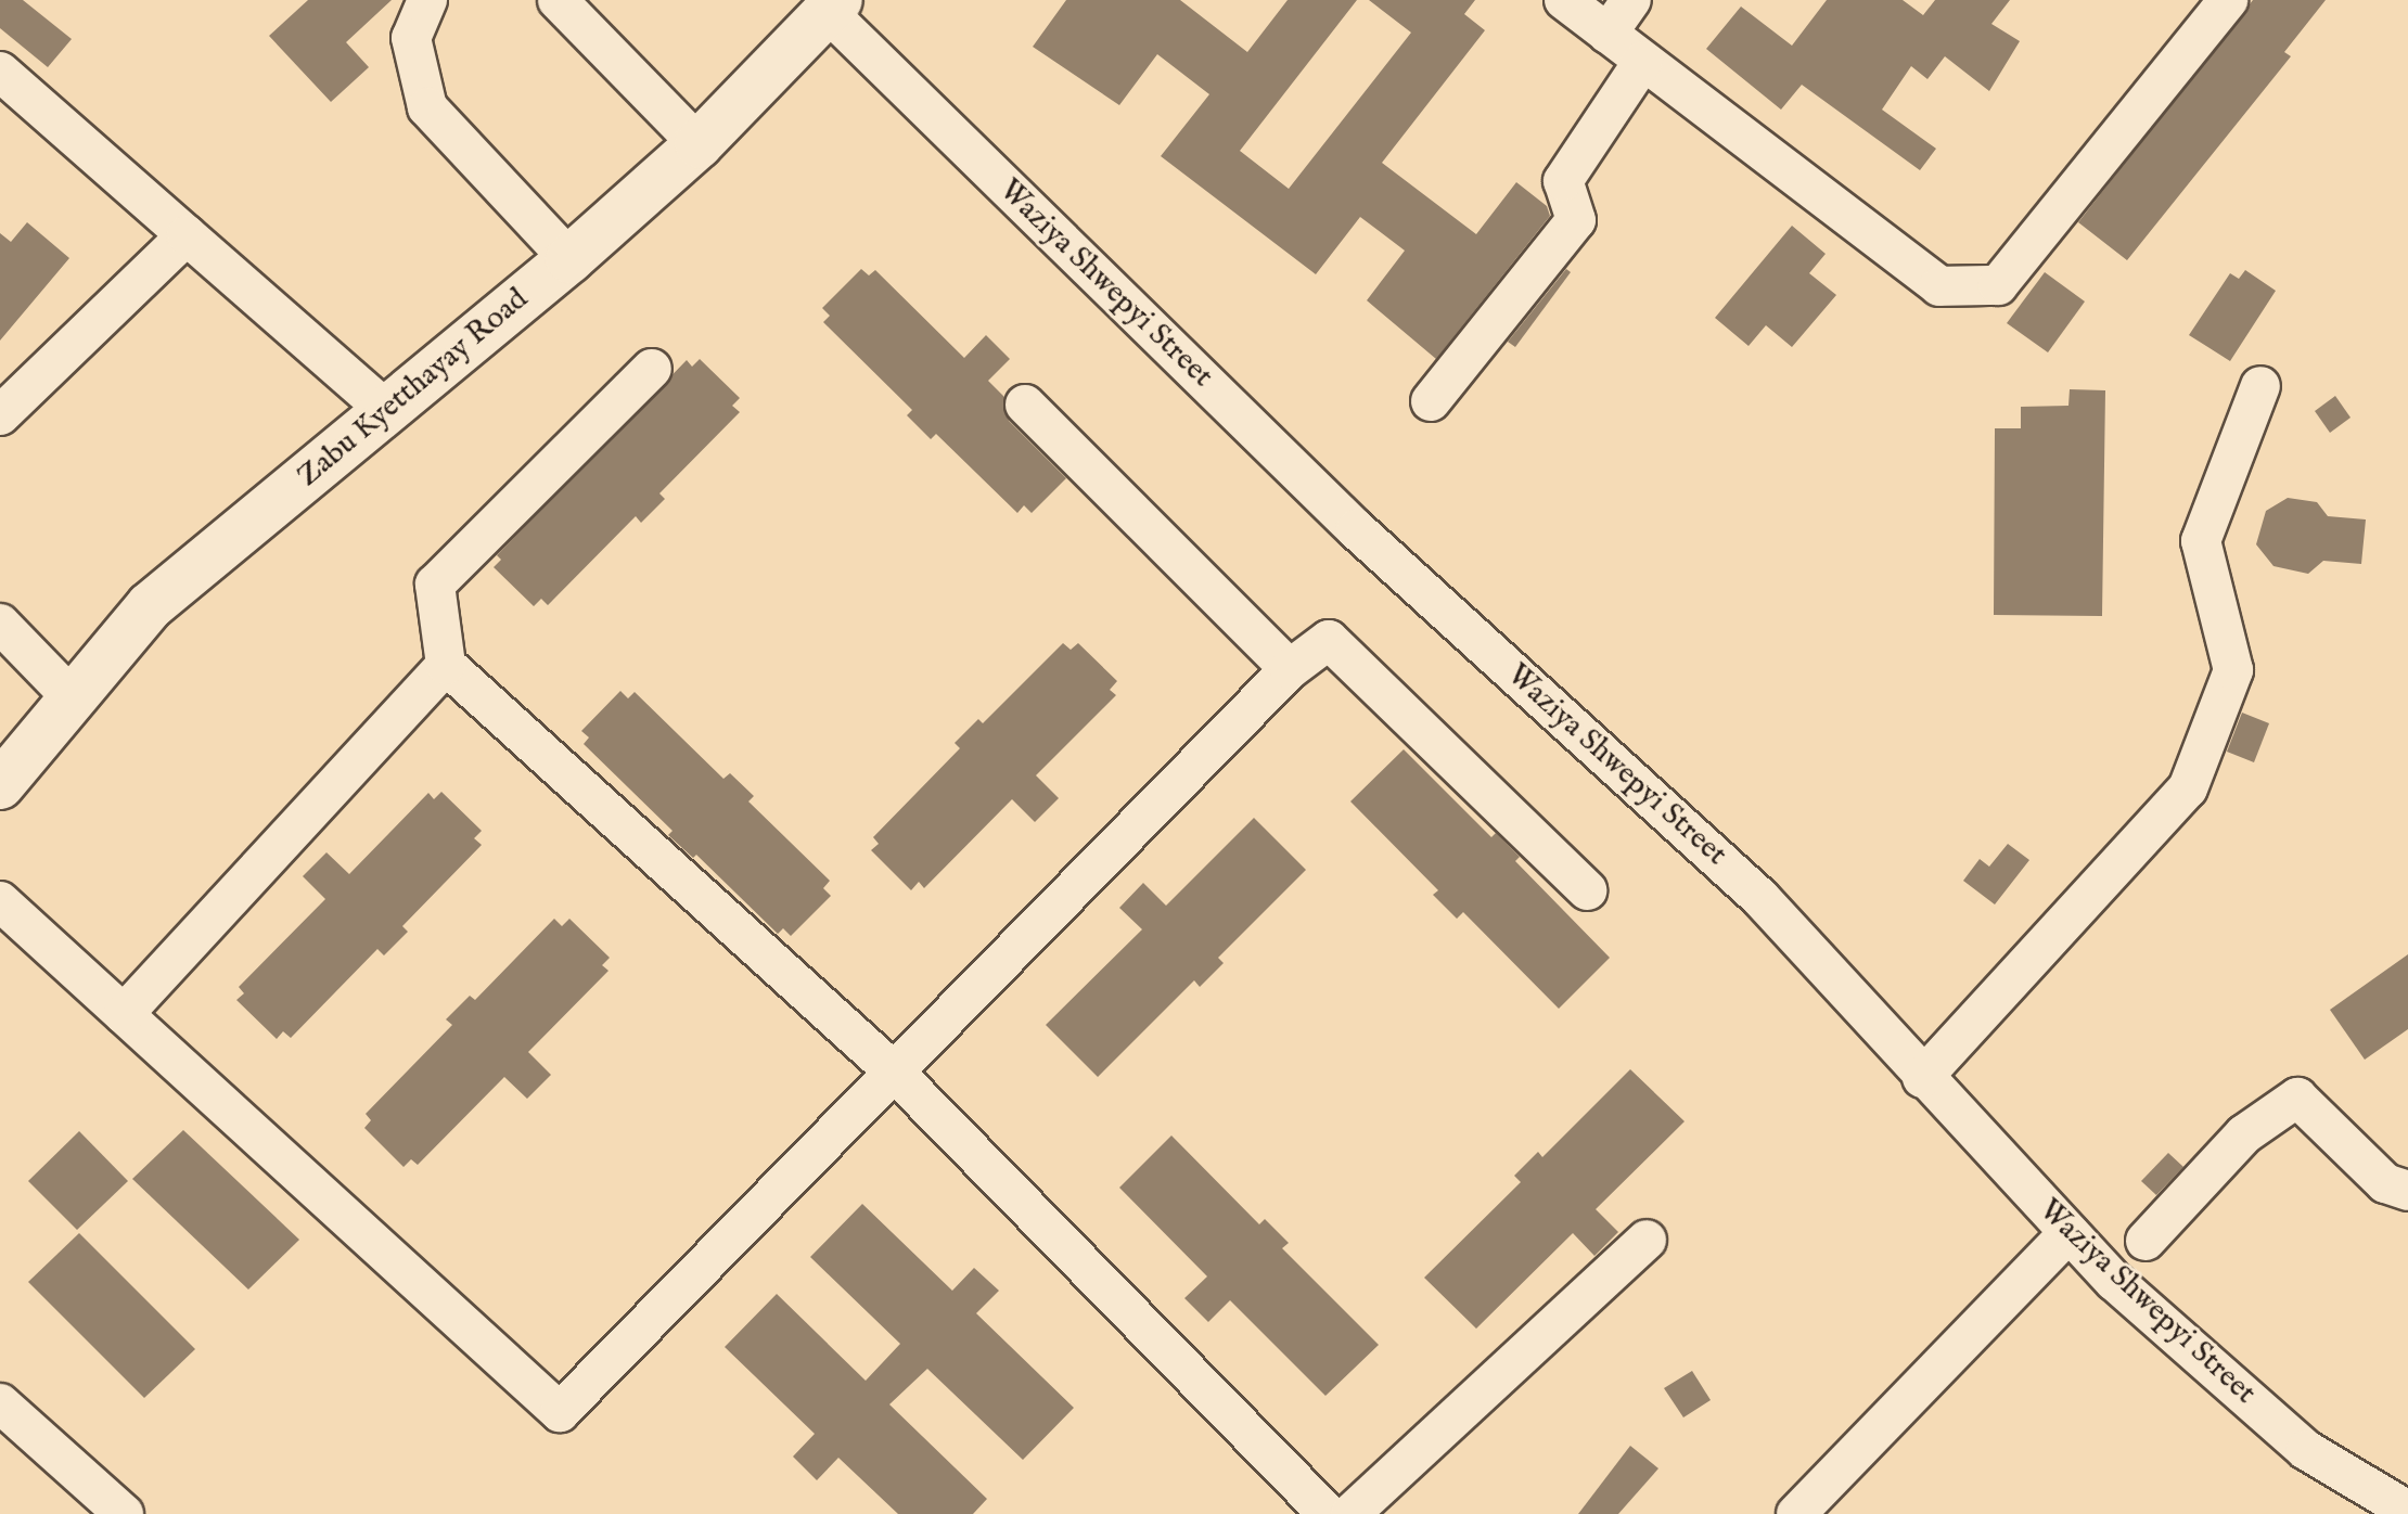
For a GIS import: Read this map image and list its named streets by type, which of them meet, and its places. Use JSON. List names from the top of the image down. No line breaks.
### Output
{"streets":{"main road":["Zabu Kyetthayay Road"],"street":["Waziya Shwepyi Street"]},"crossings":[["Waziya Shwepyi Street","Zabu Kyetthayay Road"]]}
